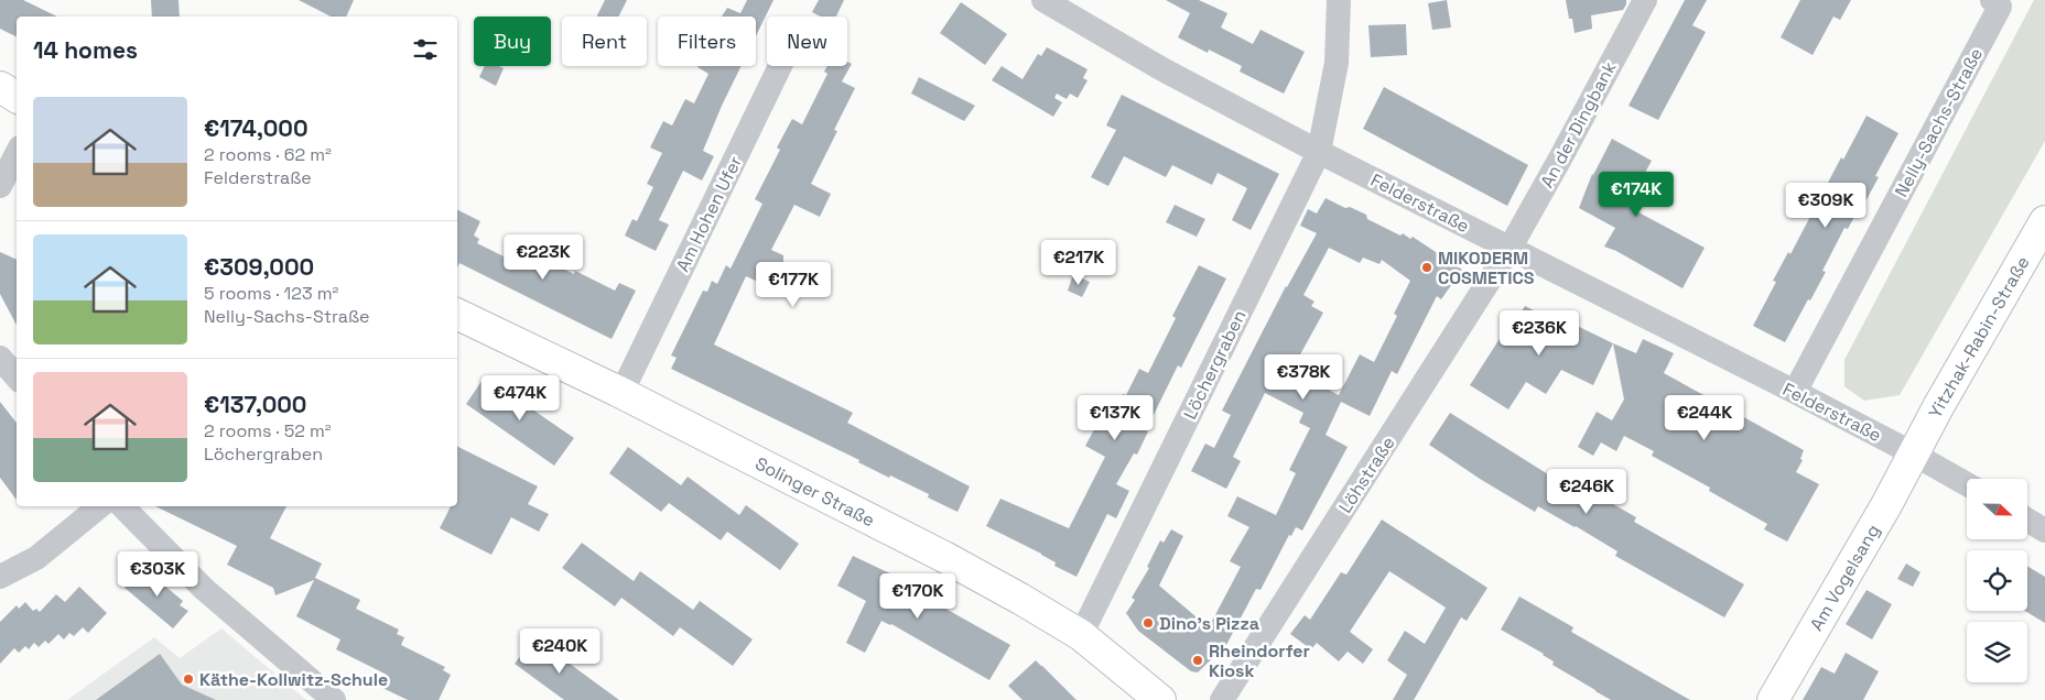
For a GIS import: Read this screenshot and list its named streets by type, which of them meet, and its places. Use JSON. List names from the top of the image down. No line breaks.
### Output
{"streets":{"main road":["Yitzhak-Rabin-Straße","Solinger Straße","Am Vogelsang"],"street":["Nelly-Sachs-Straße","An der Dingbank","Felderstraße","Am Hohen Ufer","Löchergraben","Löhstraße"]},"crossings":[["Nelly-Sachs-Straße","Felderstraße"],["An der Dingbank","Felderstraße"],["An der Dingbank","Löhstraße"],["Felderstraße","Yitzhak-Rabin-Straße"],["Felderstraße","Löchergraben"],["Felderstraße","Löhstraße"],["Felderstraße","Am Vogelsang"],["Am Hohen Ufer","Solinger Straße"],["Yitzhak-Rabin-Straße","Am Vogelsang"],["Löchergraben","Solinger Straße"]],"places":["MIKODERM COSMETICS","Dino's Pizza","Rheindorfer Kiosk","Käthe-Kollwitz-Schule"],"north":"right","page":{"chip":["Buy","Rent","Filters","New"],"heading":"14 homes","list":[{"name":"€174,000","note":"2 rooms · 62 m² · Felderstraße"},{"name":"€309,000","note":"5 rooms · 123 m² · Nelly-Sachs-Straße"},{"name":"€137,000","note":"2 rooms · 52 m² · Löchergraben"}],"price":["€174K","€309K","€223K","€217K","€177K","€236K","€378K","€474K","€137K","€244K","€246K","€303K","€170K","€240K"]}}
